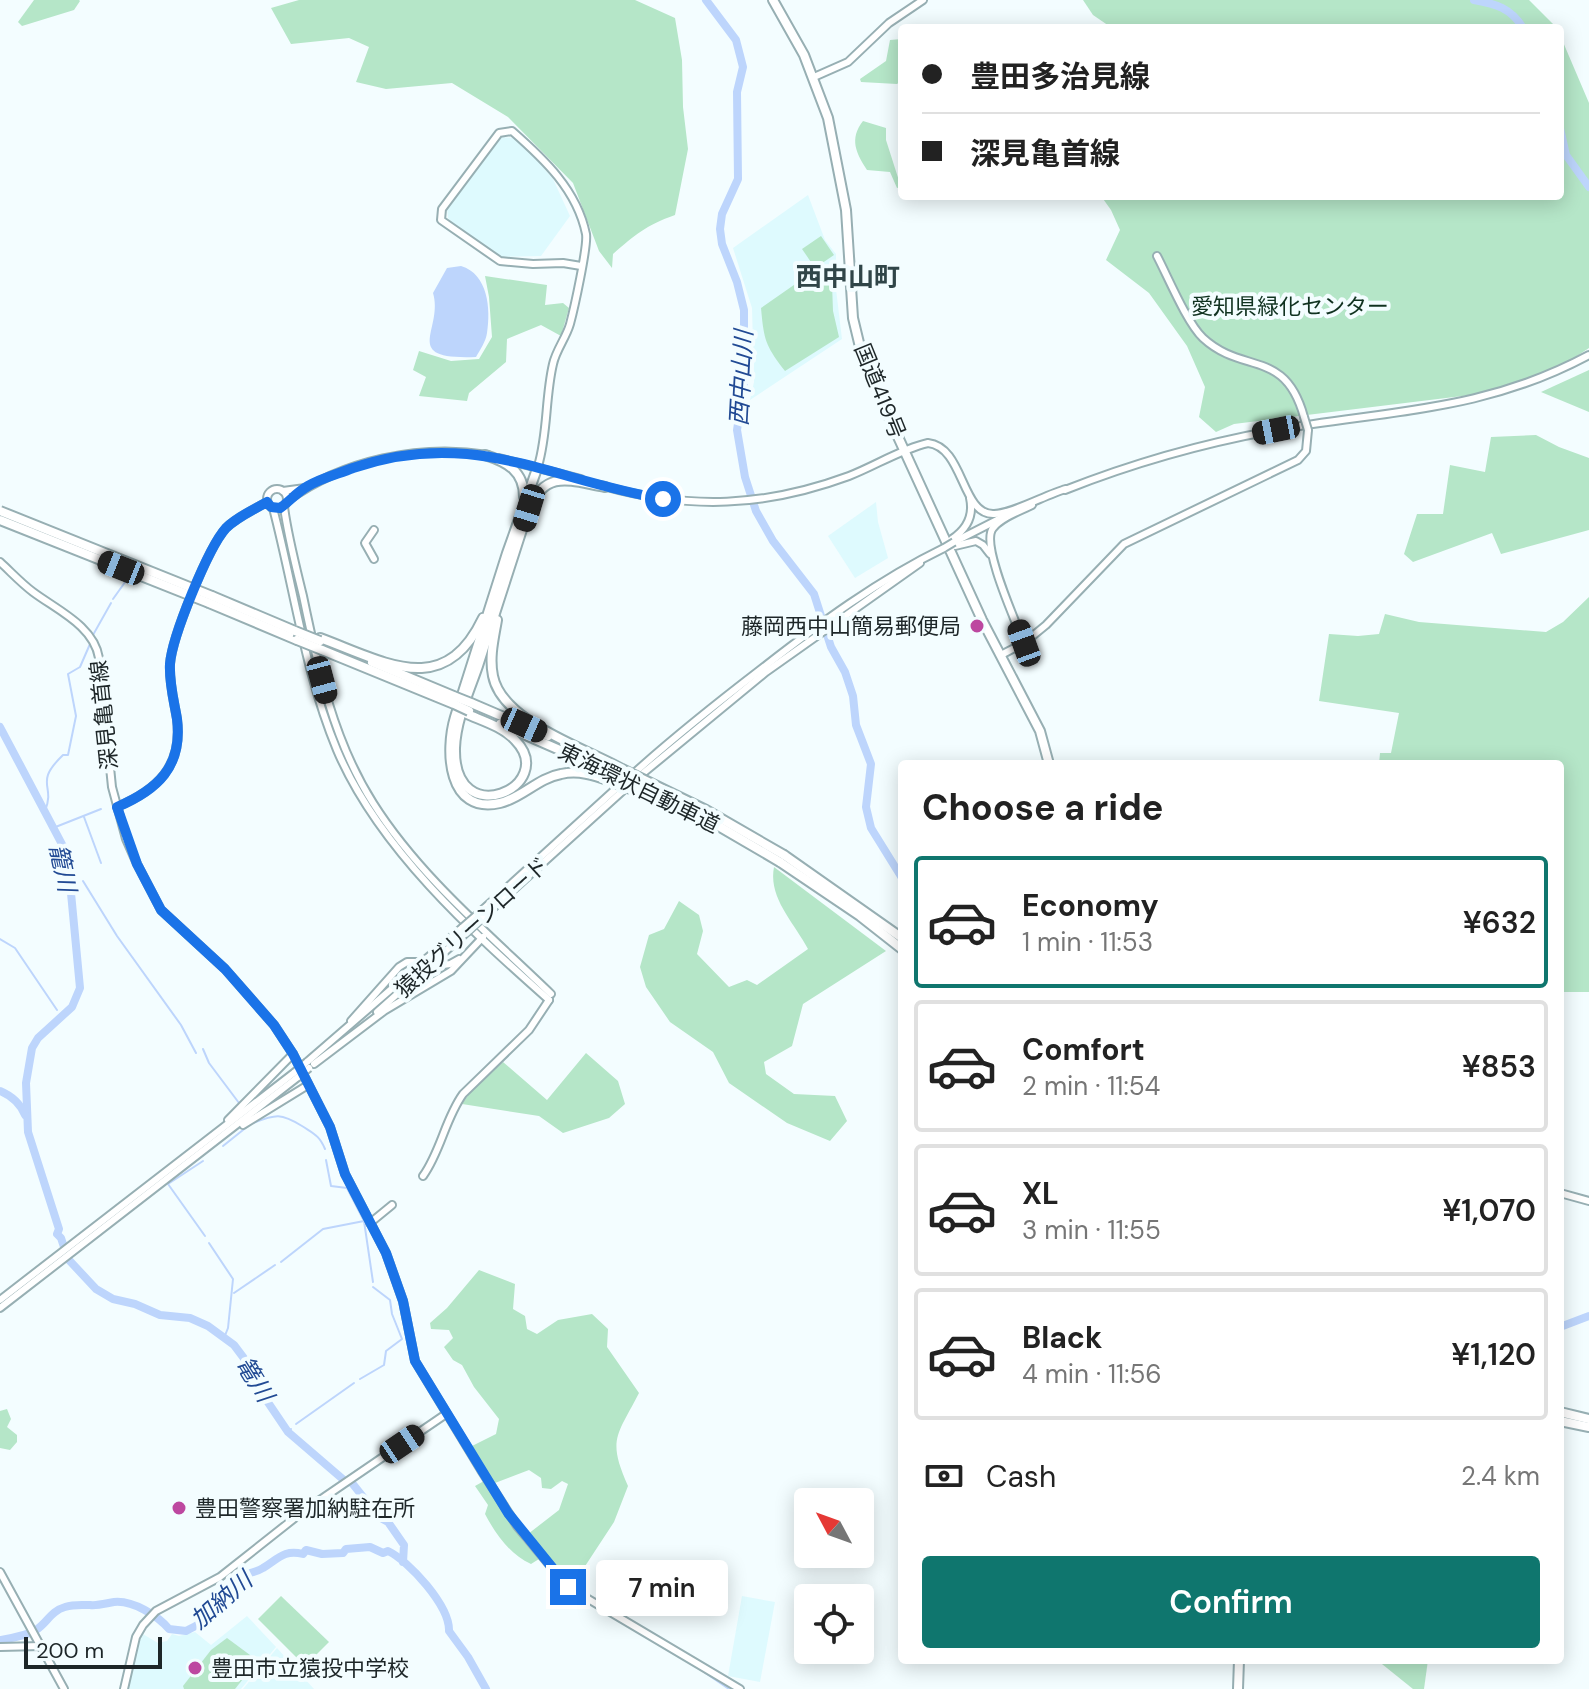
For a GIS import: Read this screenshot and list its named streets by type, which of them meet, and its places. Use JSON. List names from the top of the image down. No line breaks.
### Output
{"streets":{"highway":["国道419号","東海環状自動車道"],"main road":["深見亀首線","猿投グリーンロード"]},"districts":["西中山町"],"water":["西中山川","籠川","篭川","加納川"],"parks":["愛知県緑化センター"],"places":["藤岡西中山簡易郵便局","豊田警察署加納駐在所","豊田市立猿投中学校"],"scale_bar":"200 m","north":"top left","page":{"banner":["豊田多治見線","深見亀首線"],"heading":"Choose a ride","list":[{"name":"Economy","note":"1 min · 11:53","value":"¥632"},{"name":"Comfort","note":"2 min · 11:54","value":"¥853"},{"name":"XL","note":"3 min · 11:55","value":"¥1,070"},{"name":"Black","note":"4 min · 11:56","value":"¥1,120"}],"pay":["Cash","2.4 km"],"buttons":"Confirm","bubble":"7 min","scale":"200 m"}}
